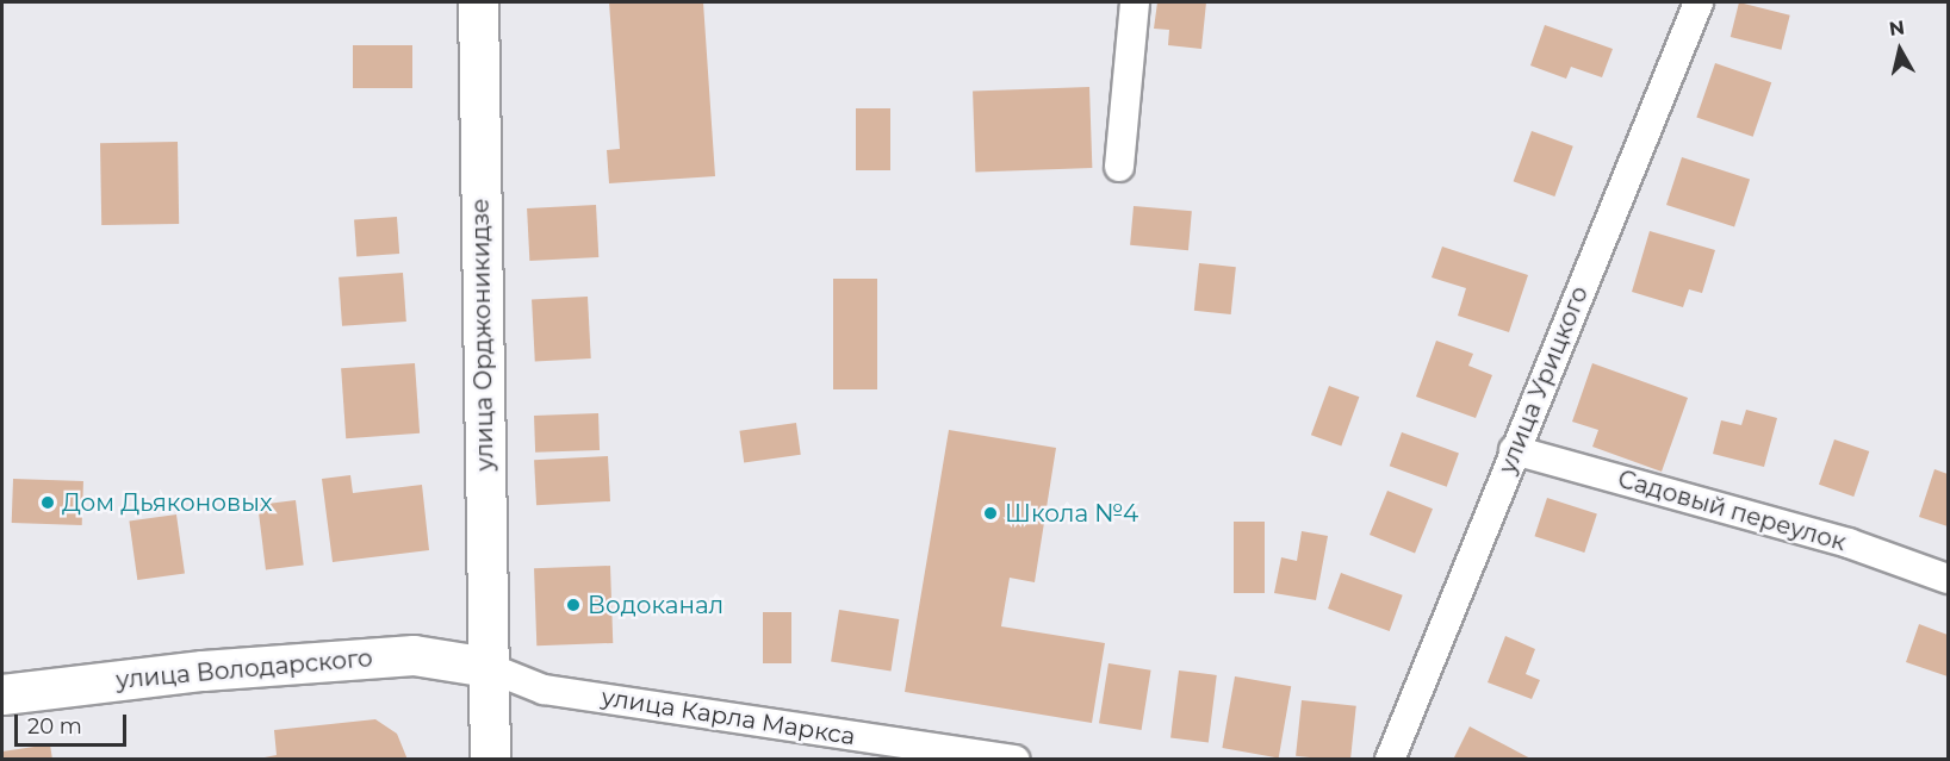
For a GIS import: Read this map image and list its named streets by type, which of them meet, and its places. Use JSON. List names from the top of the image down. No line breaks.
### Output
{"streets":{"main road":["улица Орджоникидзе","улица Володарского"],"street":["улица Урицкого","Садовый переулок","улица Карла Маркса"]},"crossings":[["улица Орджоникидзе","улица Володарского"],["улица Орджоникидзе","улица Карла Маркса"],["улица Урицкого","Садовый переулок"],["улица Володарского","улица Карла Маркса"]],"places":["Дом Дьяконовых","Школа №4","Водоканал"],"scale_bar":"20 m","north":"top"}
